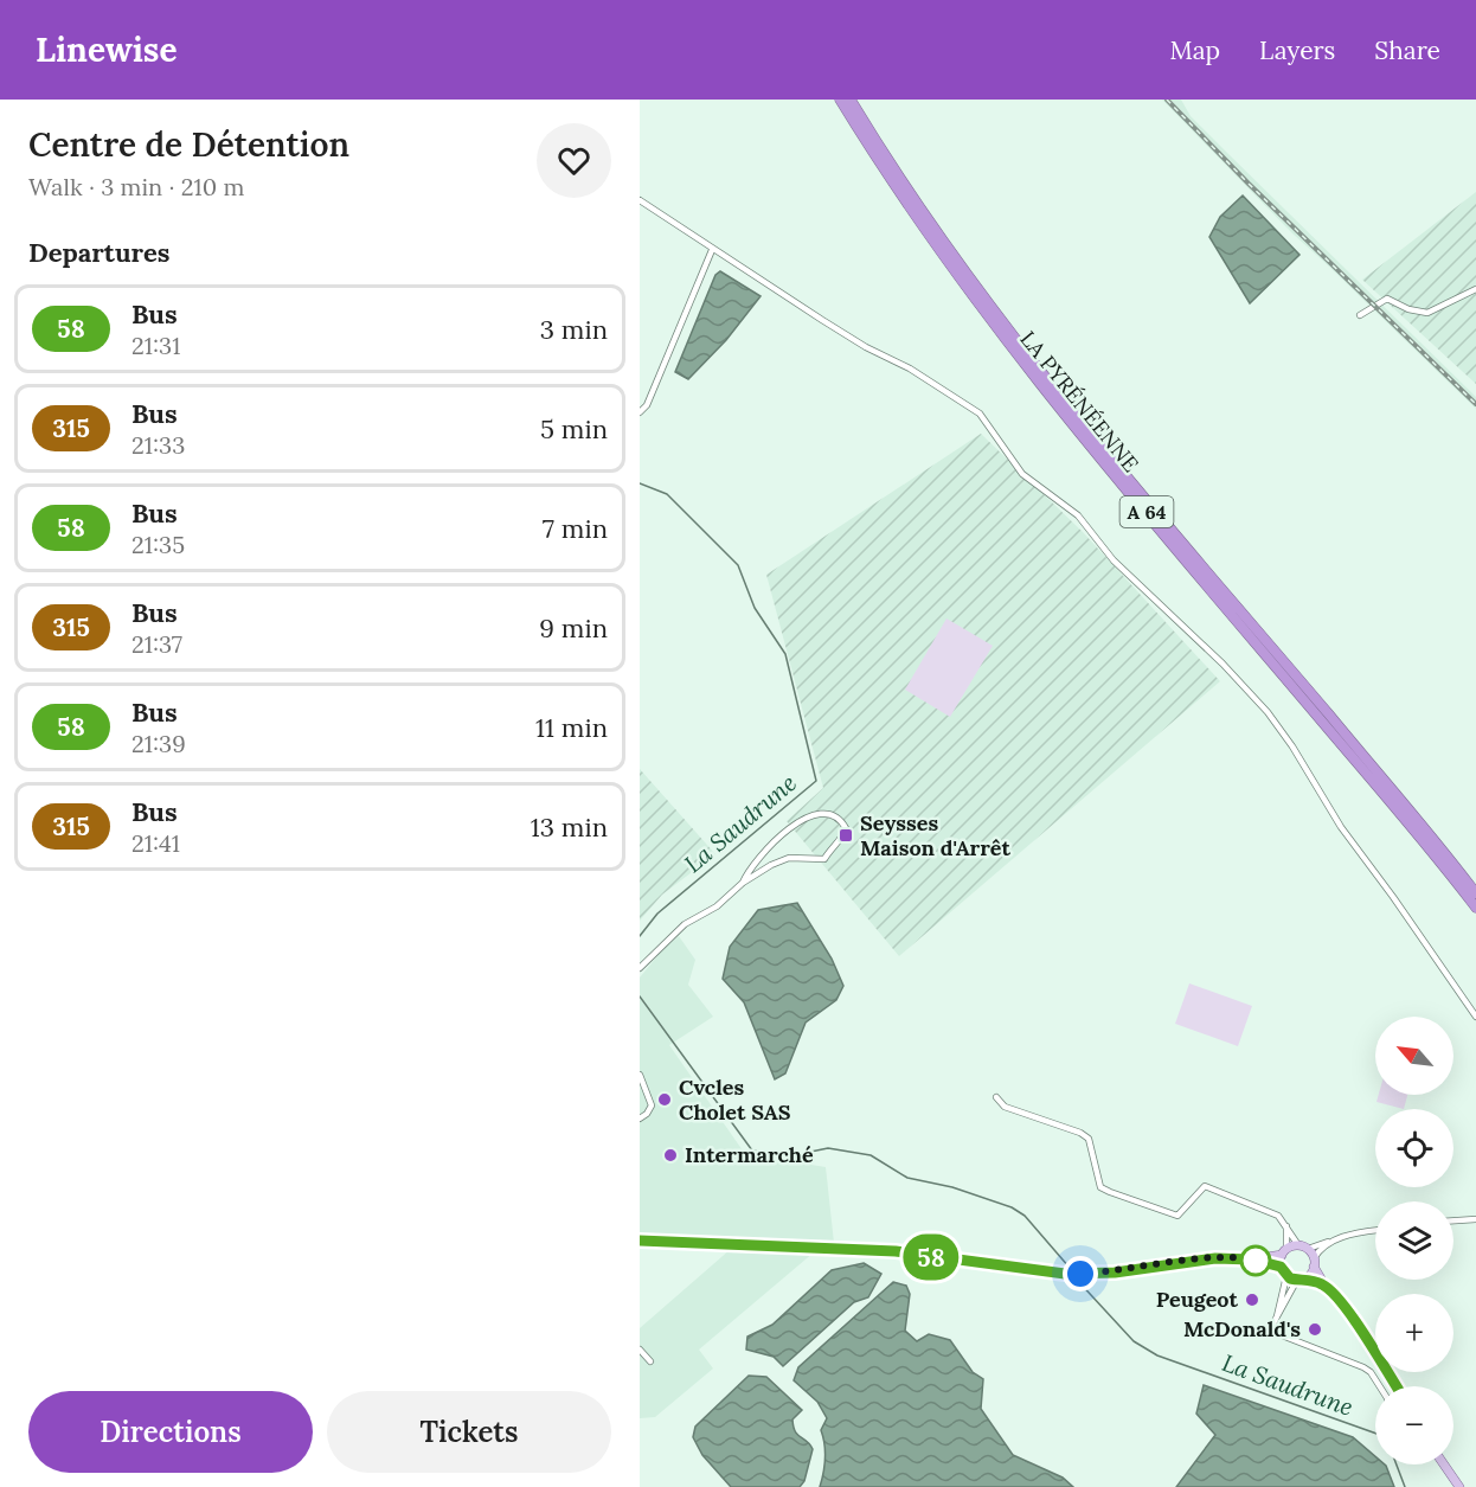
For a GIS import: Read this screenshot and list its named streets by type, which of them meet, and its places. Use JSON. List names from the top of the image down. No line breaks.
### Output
{"streets":{"highway":["LA PYRÉNÉENNE","A 64"]},"water":["La Saudrune"],"places":{"transit":["Seysses Maison d'Arrêt"],"other":["Cvcles Cholet SAS","Intermarché","Peugeot","McDonald's"]},"lines":["bus line 58"],"north":"top left","page":{"header":"Linewise","nav":["Map","Layers","Share"],"heading":[["Centre de Détention","Walk · 3 min · 210 m"],"Departures"],"on_map":"58","list":[{"mark":"58","name":"Bus","note":"21:31","value":"3 min"},{"mark":"315","name":"Bus","note":"21:33","value":"5 min"},{"mark":"58","name":"Bus","note":"21:35","value":"7 min"},{"mark":"315","name":"Bus","note":"21:37","value":"9 min"},{"mark":"58","name":"Bus","note":"21:39","value":"11 min"},{"mark":"315","name":"Bus","note":"21:41","value":"13 min"}],"map_buttons":["+","−"],"buttons":["Directions","Tickets"]}}
